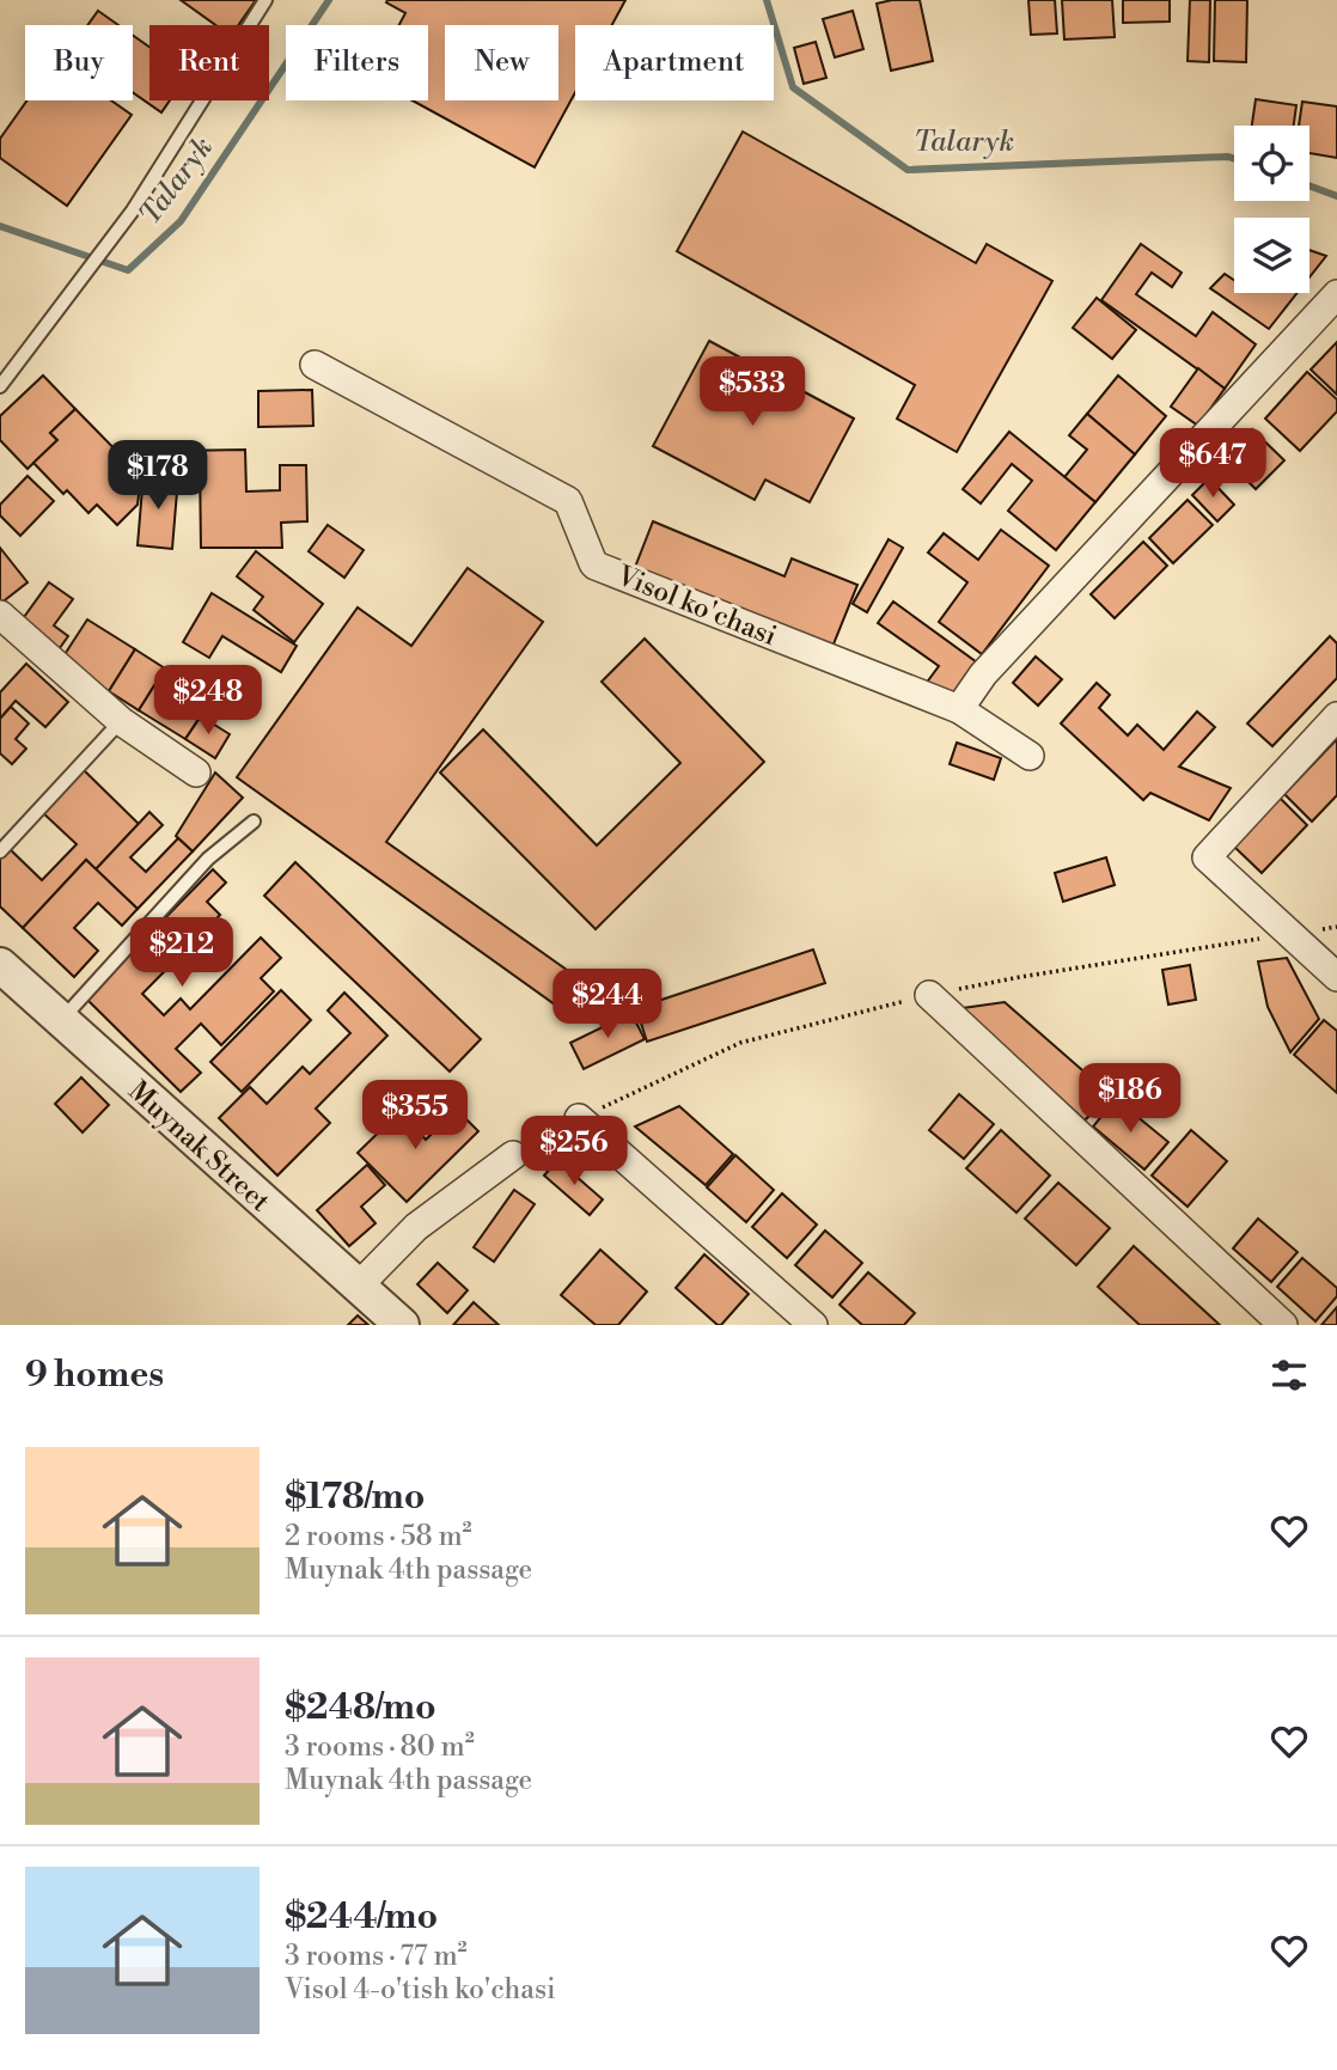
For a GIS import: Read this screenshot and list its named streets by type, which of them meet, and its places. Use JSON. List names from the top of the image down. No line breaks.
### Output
{"streets":{"street":["Visol ko'chasi","Muynak Street"]},"water":["Talaryk"],"page":{"chip":["Buy","Rent","Filters","New","Apartment"],"price":["$533","$647","$178","$248","$212","$244","$186","$355","$256"],"heading":"9 homes","list":[{"name":"$178/mo","note":"2 rooms · 58 m² · Muynak 4th passage"},{"name":"$248/mo","note":"3 rooms · 80 m² · Muynak 4th passage"},{"name":"$244/mo","note":"3 rooms · 77 m² · Visol 4-o'tish ko'chasi"}]}}
